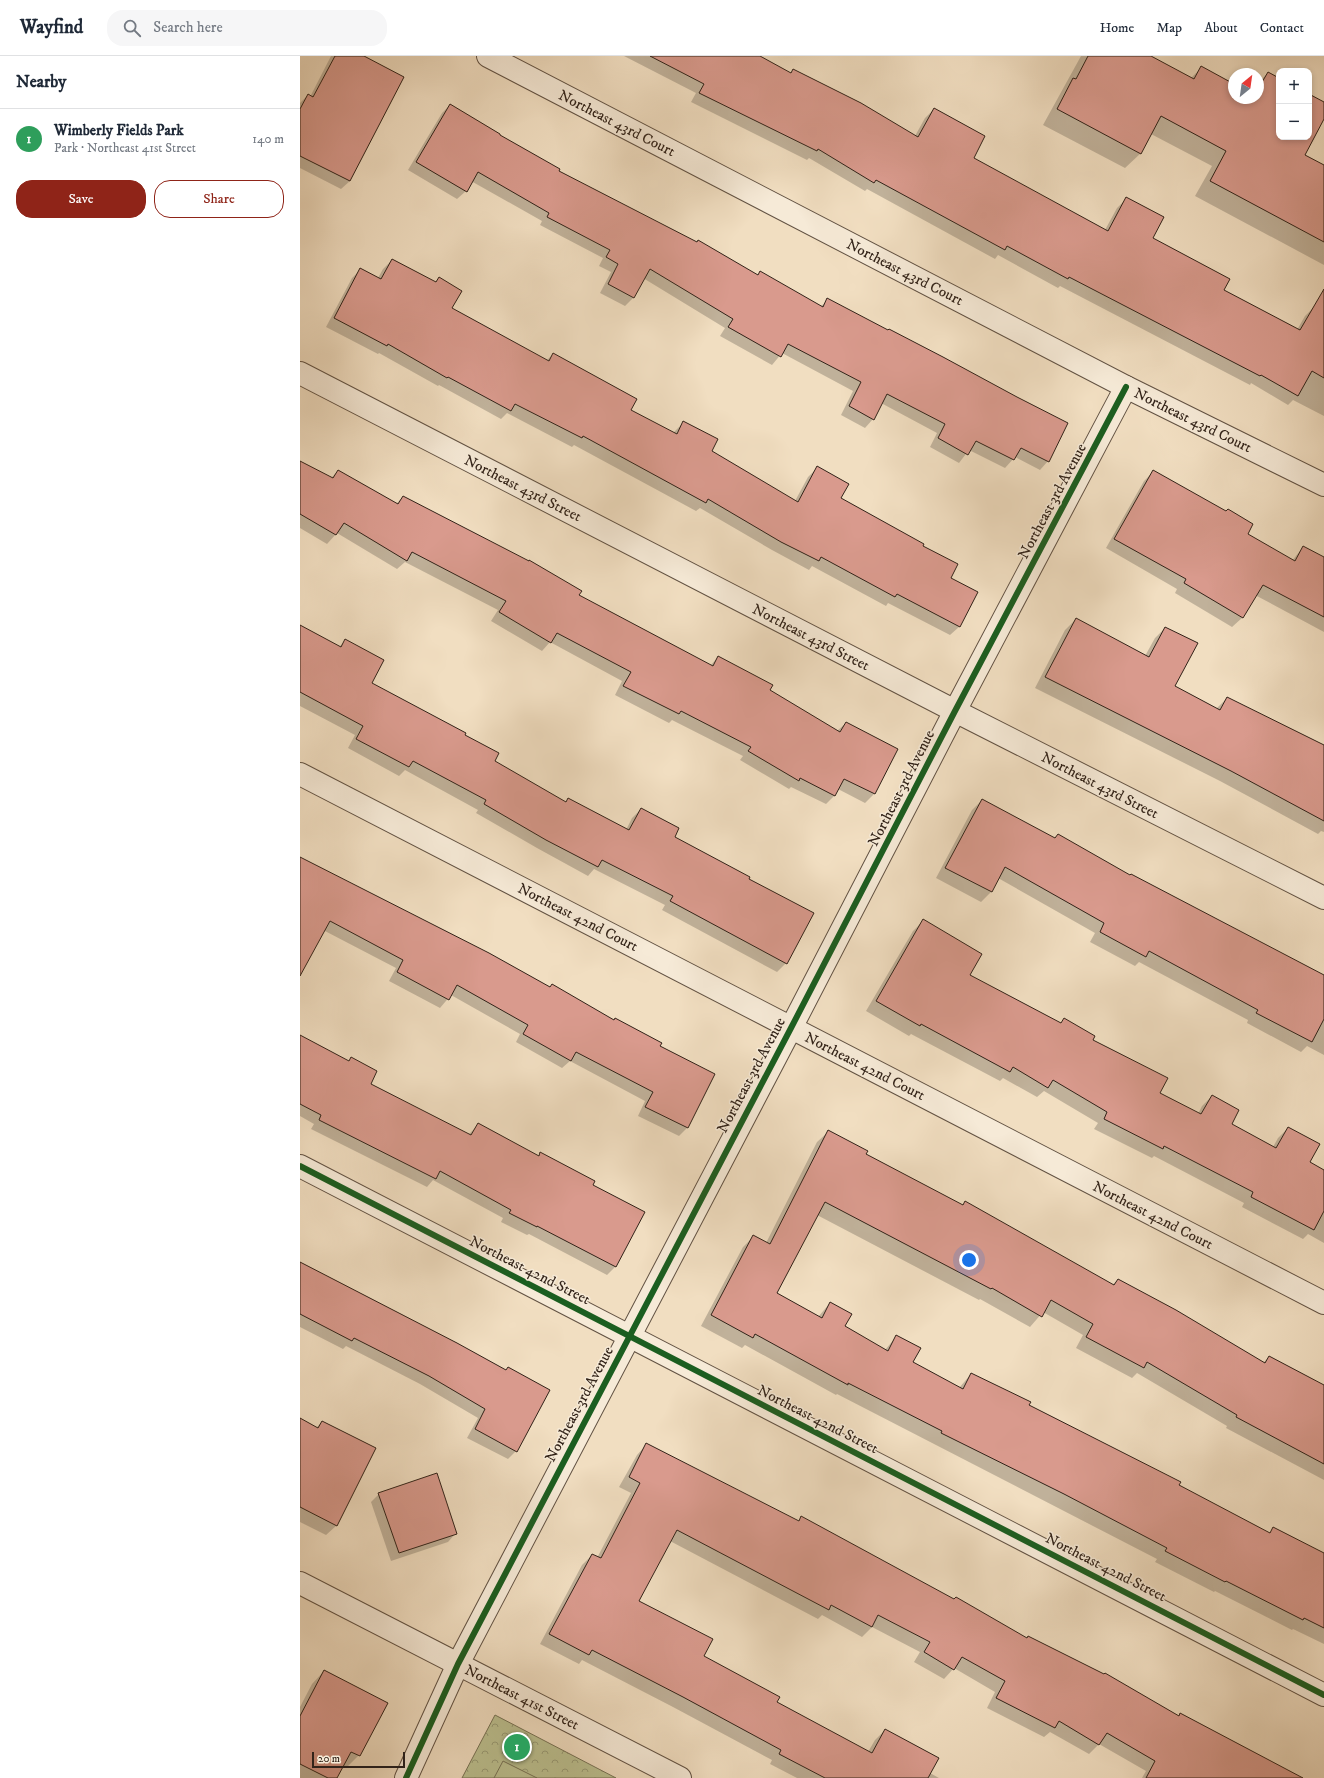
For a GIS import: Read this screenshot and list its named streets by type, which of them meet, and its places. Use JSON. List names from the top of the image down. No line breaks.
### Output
{"streets":{"street":["Northeast 43rd Court","Northeast 43rd Street","Northeast 3rd Avenue","Northeast 42nd Court","Northeast 42nd Street","Northeast 41st Street"]},"crossings":[["Northeast 43rd Court","Northeast 3rd Avenue"],["Northeast 43rd Street","Northeast 3rd Avenue"],["Northeast 3rd Avenue","Northeast 42nd Court"],["Northeast 3rd Avenue","Northeast 42nd Street"],["Northeast 3rd Avenue","Northeast 41st Street"]],"scale_bar":"20 m","north":"top right","page":{"header":"Wayfind","search":"Search here","nav":["Home","Map","About","Contact"],"heading":"Nearby","map_buttons":["+","−"],"list":[{"mark":"1","name":"Wimberly Fields Park","note":"Park · Northeast 41st Street","value":"140 m"}],"buttons":["Save","Share"],"pins":"1","scale":"20 m"}}
